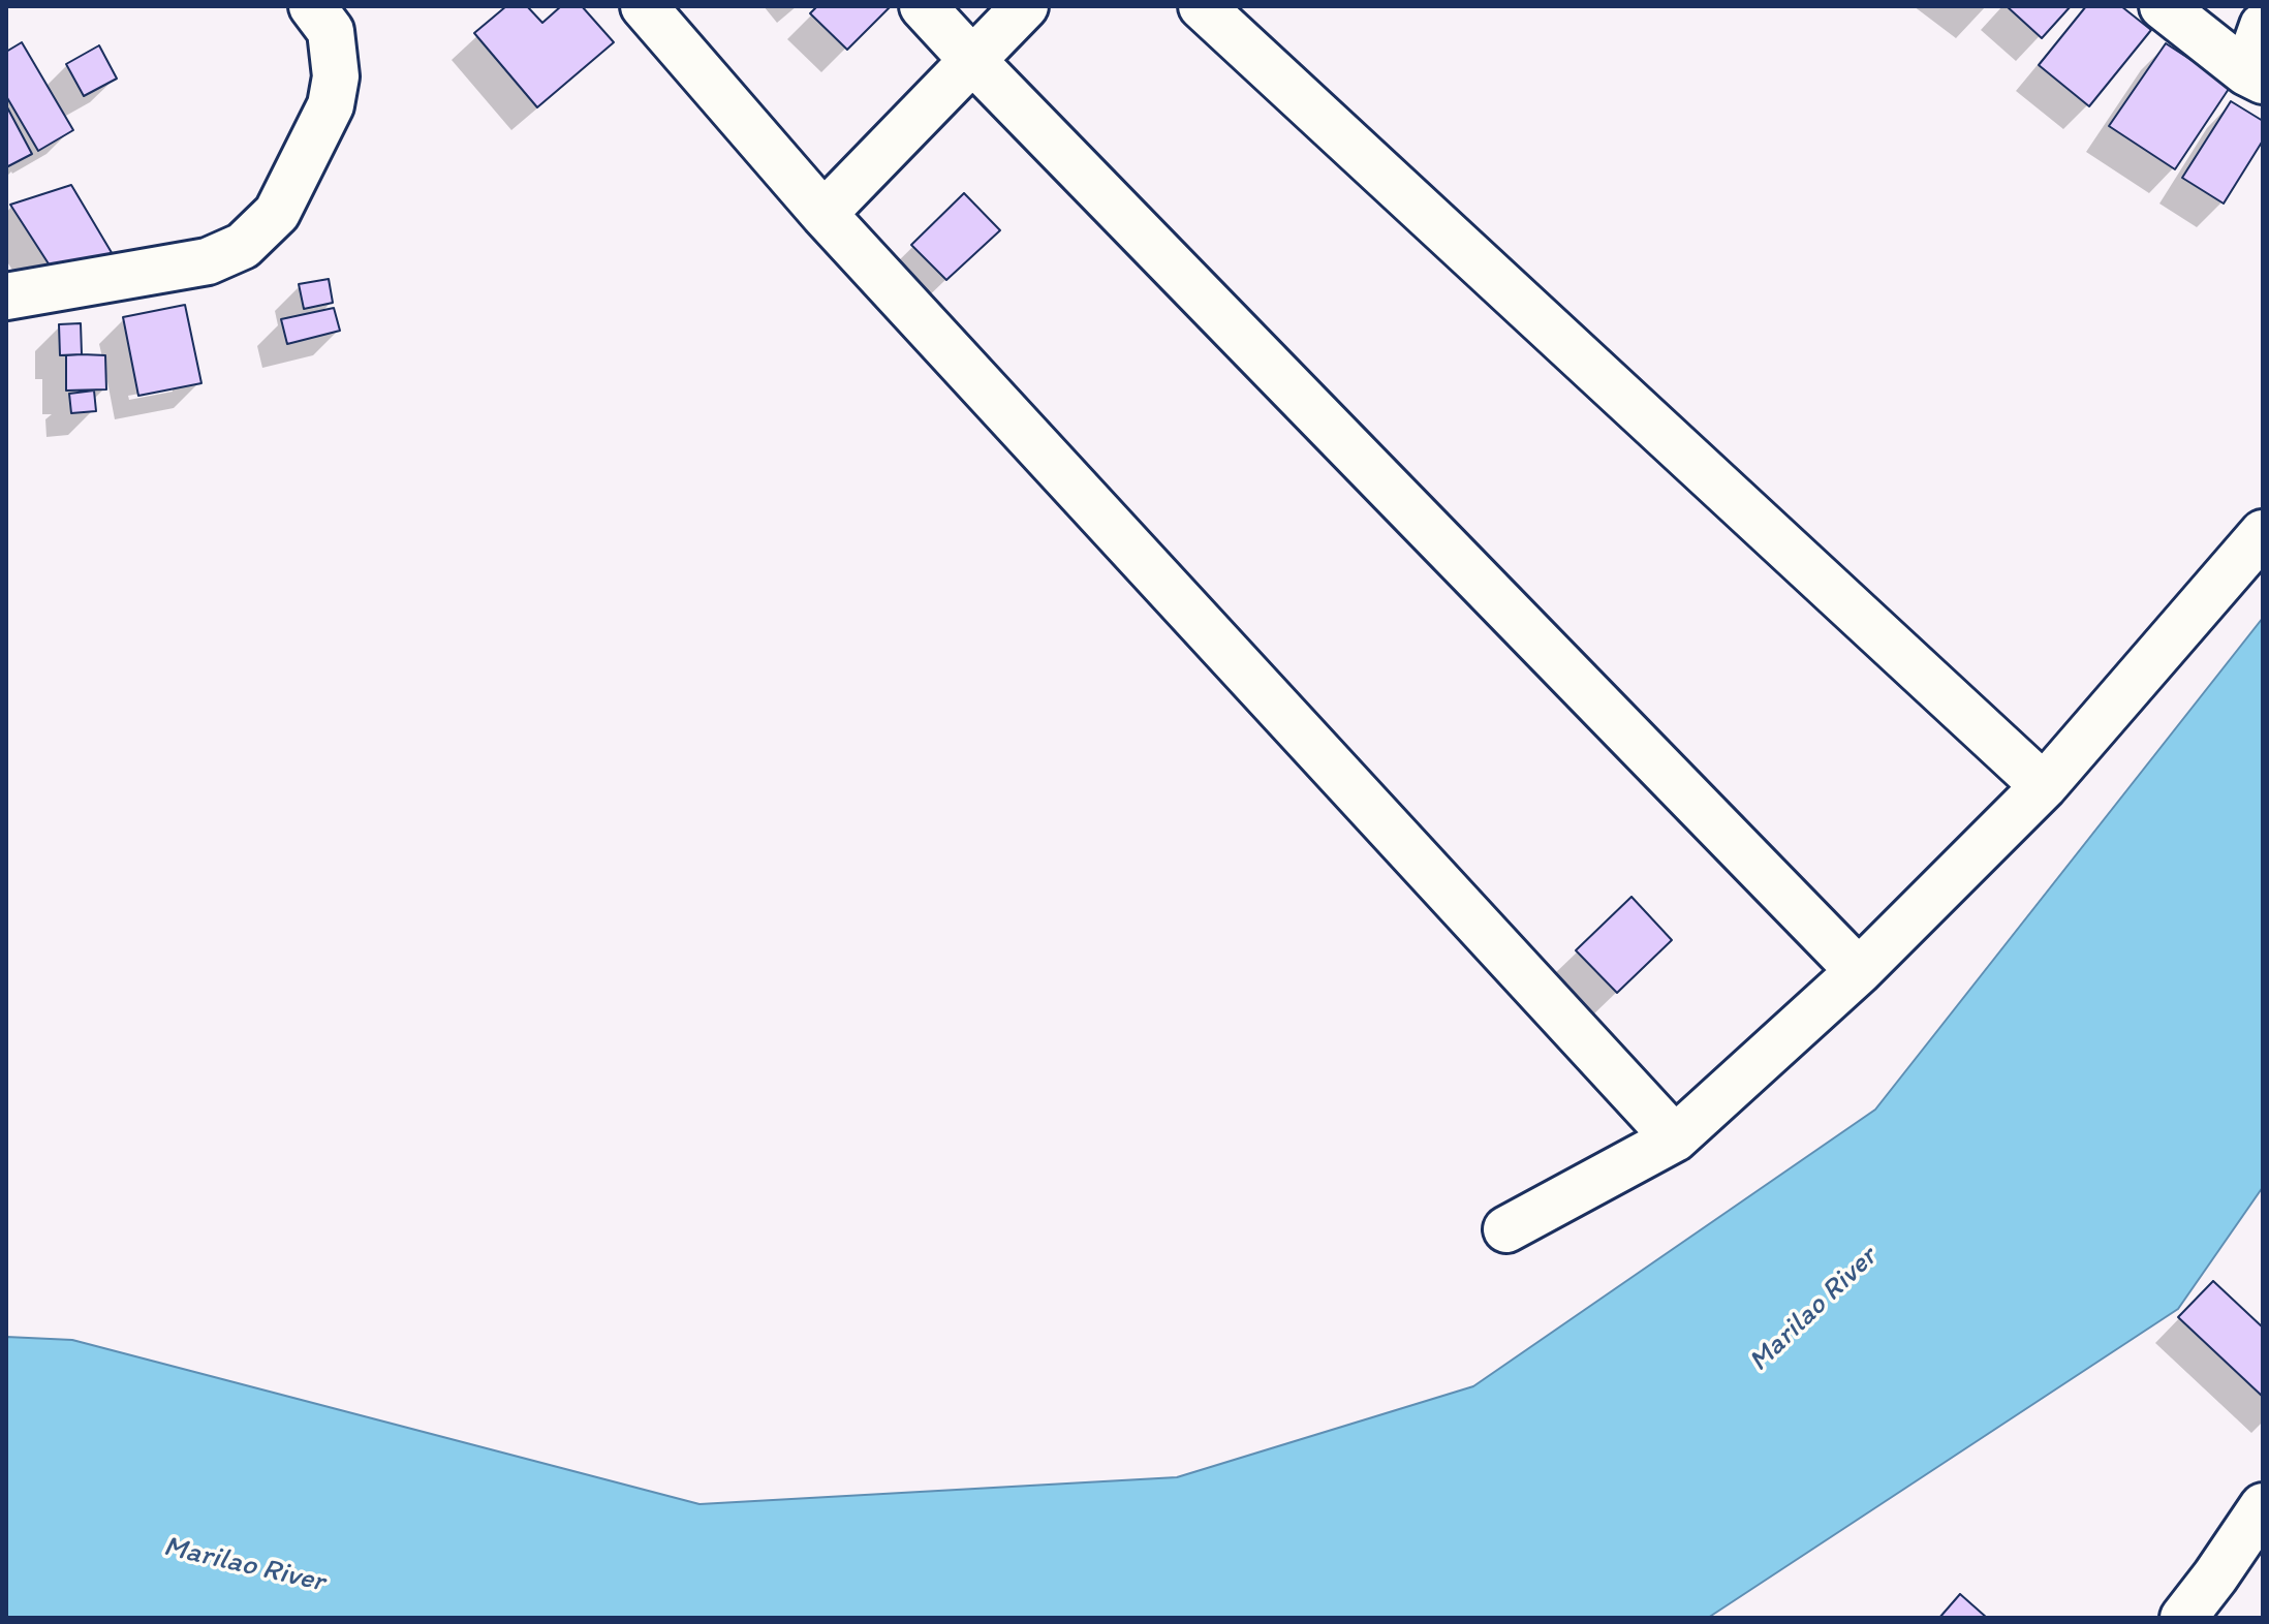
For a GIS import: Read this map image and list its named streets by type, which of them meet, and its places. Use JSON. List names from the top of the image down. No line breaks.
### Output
{"water":["Marilao River"]}
